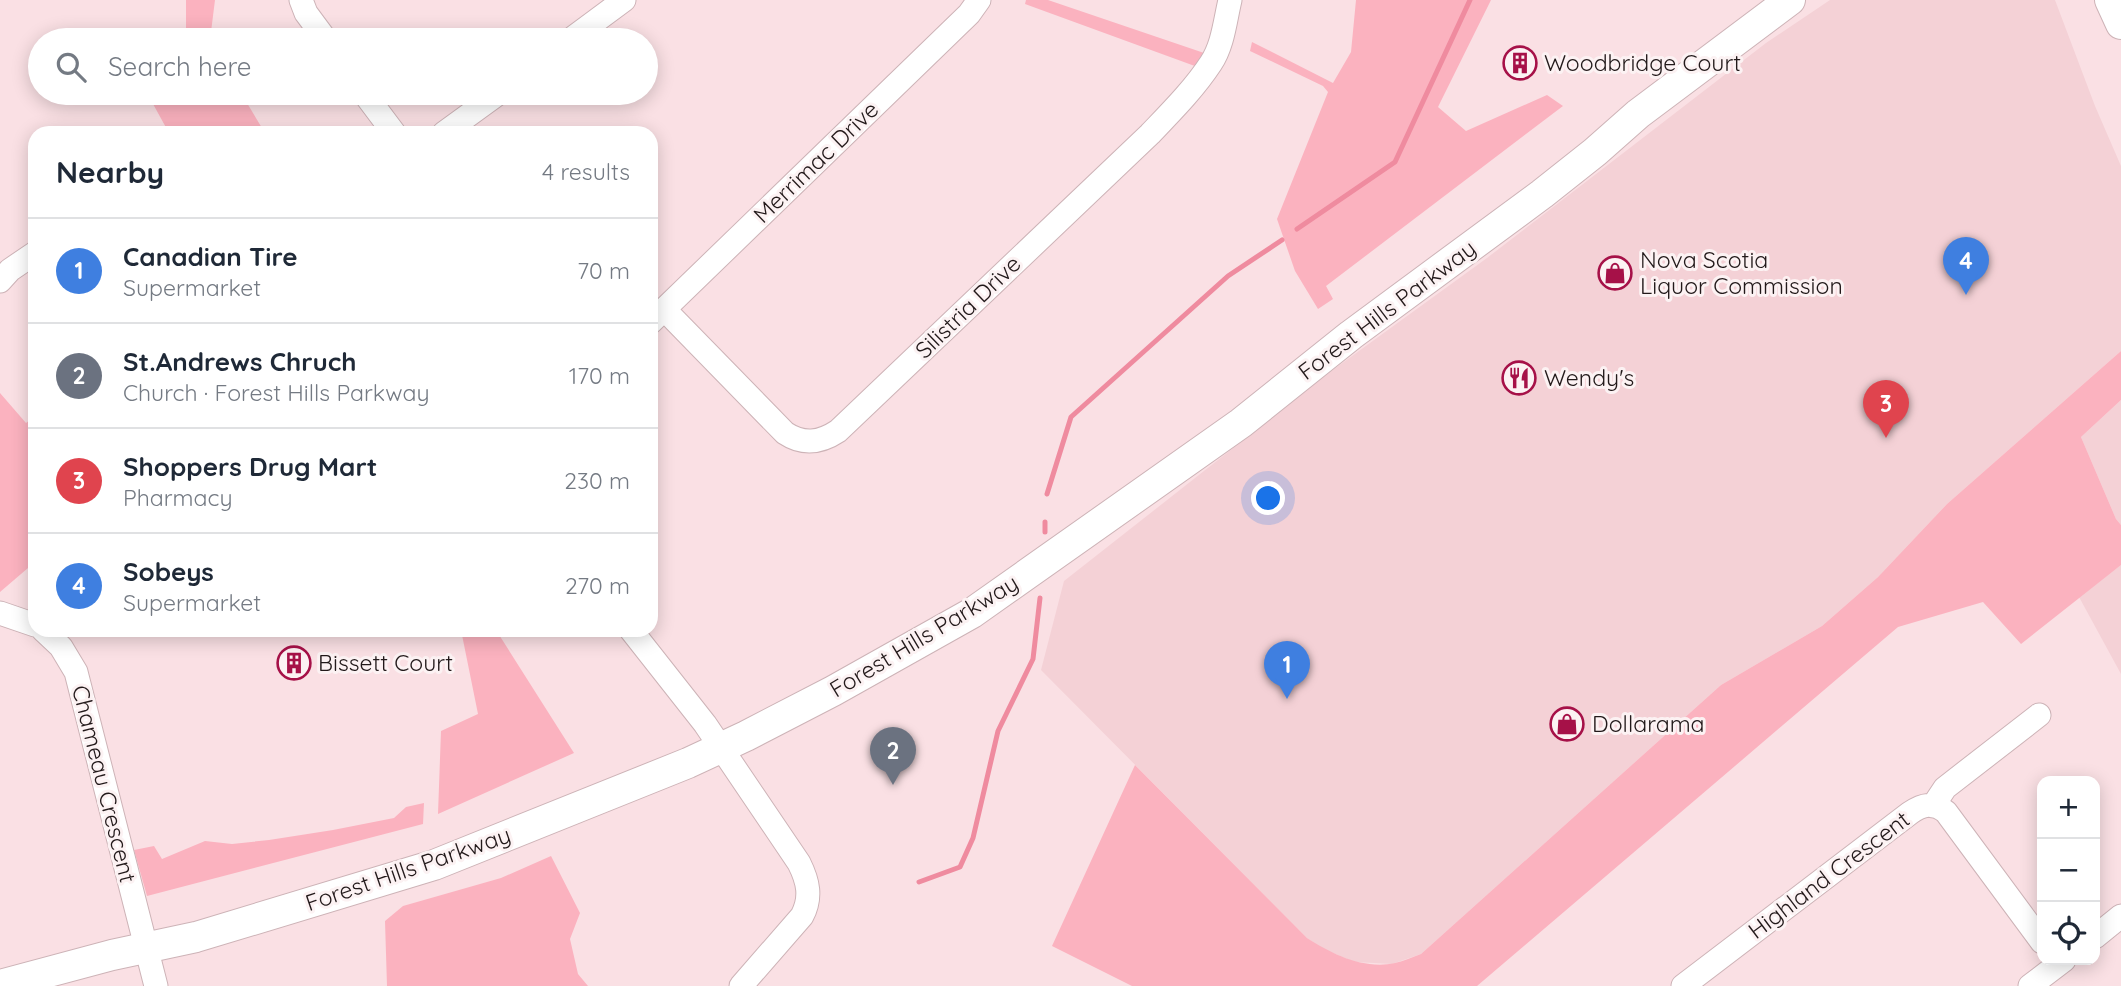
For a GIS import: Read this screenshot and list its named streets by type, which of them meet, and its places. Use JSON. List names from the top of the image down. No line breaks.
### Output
{"streets":{"main road":["Forest Hills Parkway"],"street":["Merrimac Drive","Silistria Drive","Chameau Crescent","Highland Crescent"]},"crossings":[["Merrimac Drive","Silistria Drive"],["Forest Hills Parkway","Chameau Crescent"]],"places":{"building":["Woodbridge Court","Bissett Court"],"shop":["Nova Scotia Liquor Commission","Dollarama"],"restaurant":["Wendy's"]},"page":{"search":"Search here","heading":["Nearby","4 results"],"list":[{"mark":"1","name":"Canadian Tire","note":"Supermarket","value":"70 m"},{"mark":"2","name":"St.Andrews Chruch","note":"Church · Forest Hills Parkway","value":"170 m"},{"mark":"3","name":"Shoppers Drug Mart","note":"Pharmacy","value":"230 m"},{"mark":"4","name":"Sobeys","note":"Supermarket","value":"270 m"}],"pins":["4","3","1","2"],"map_buttons":["+","−"]}}
